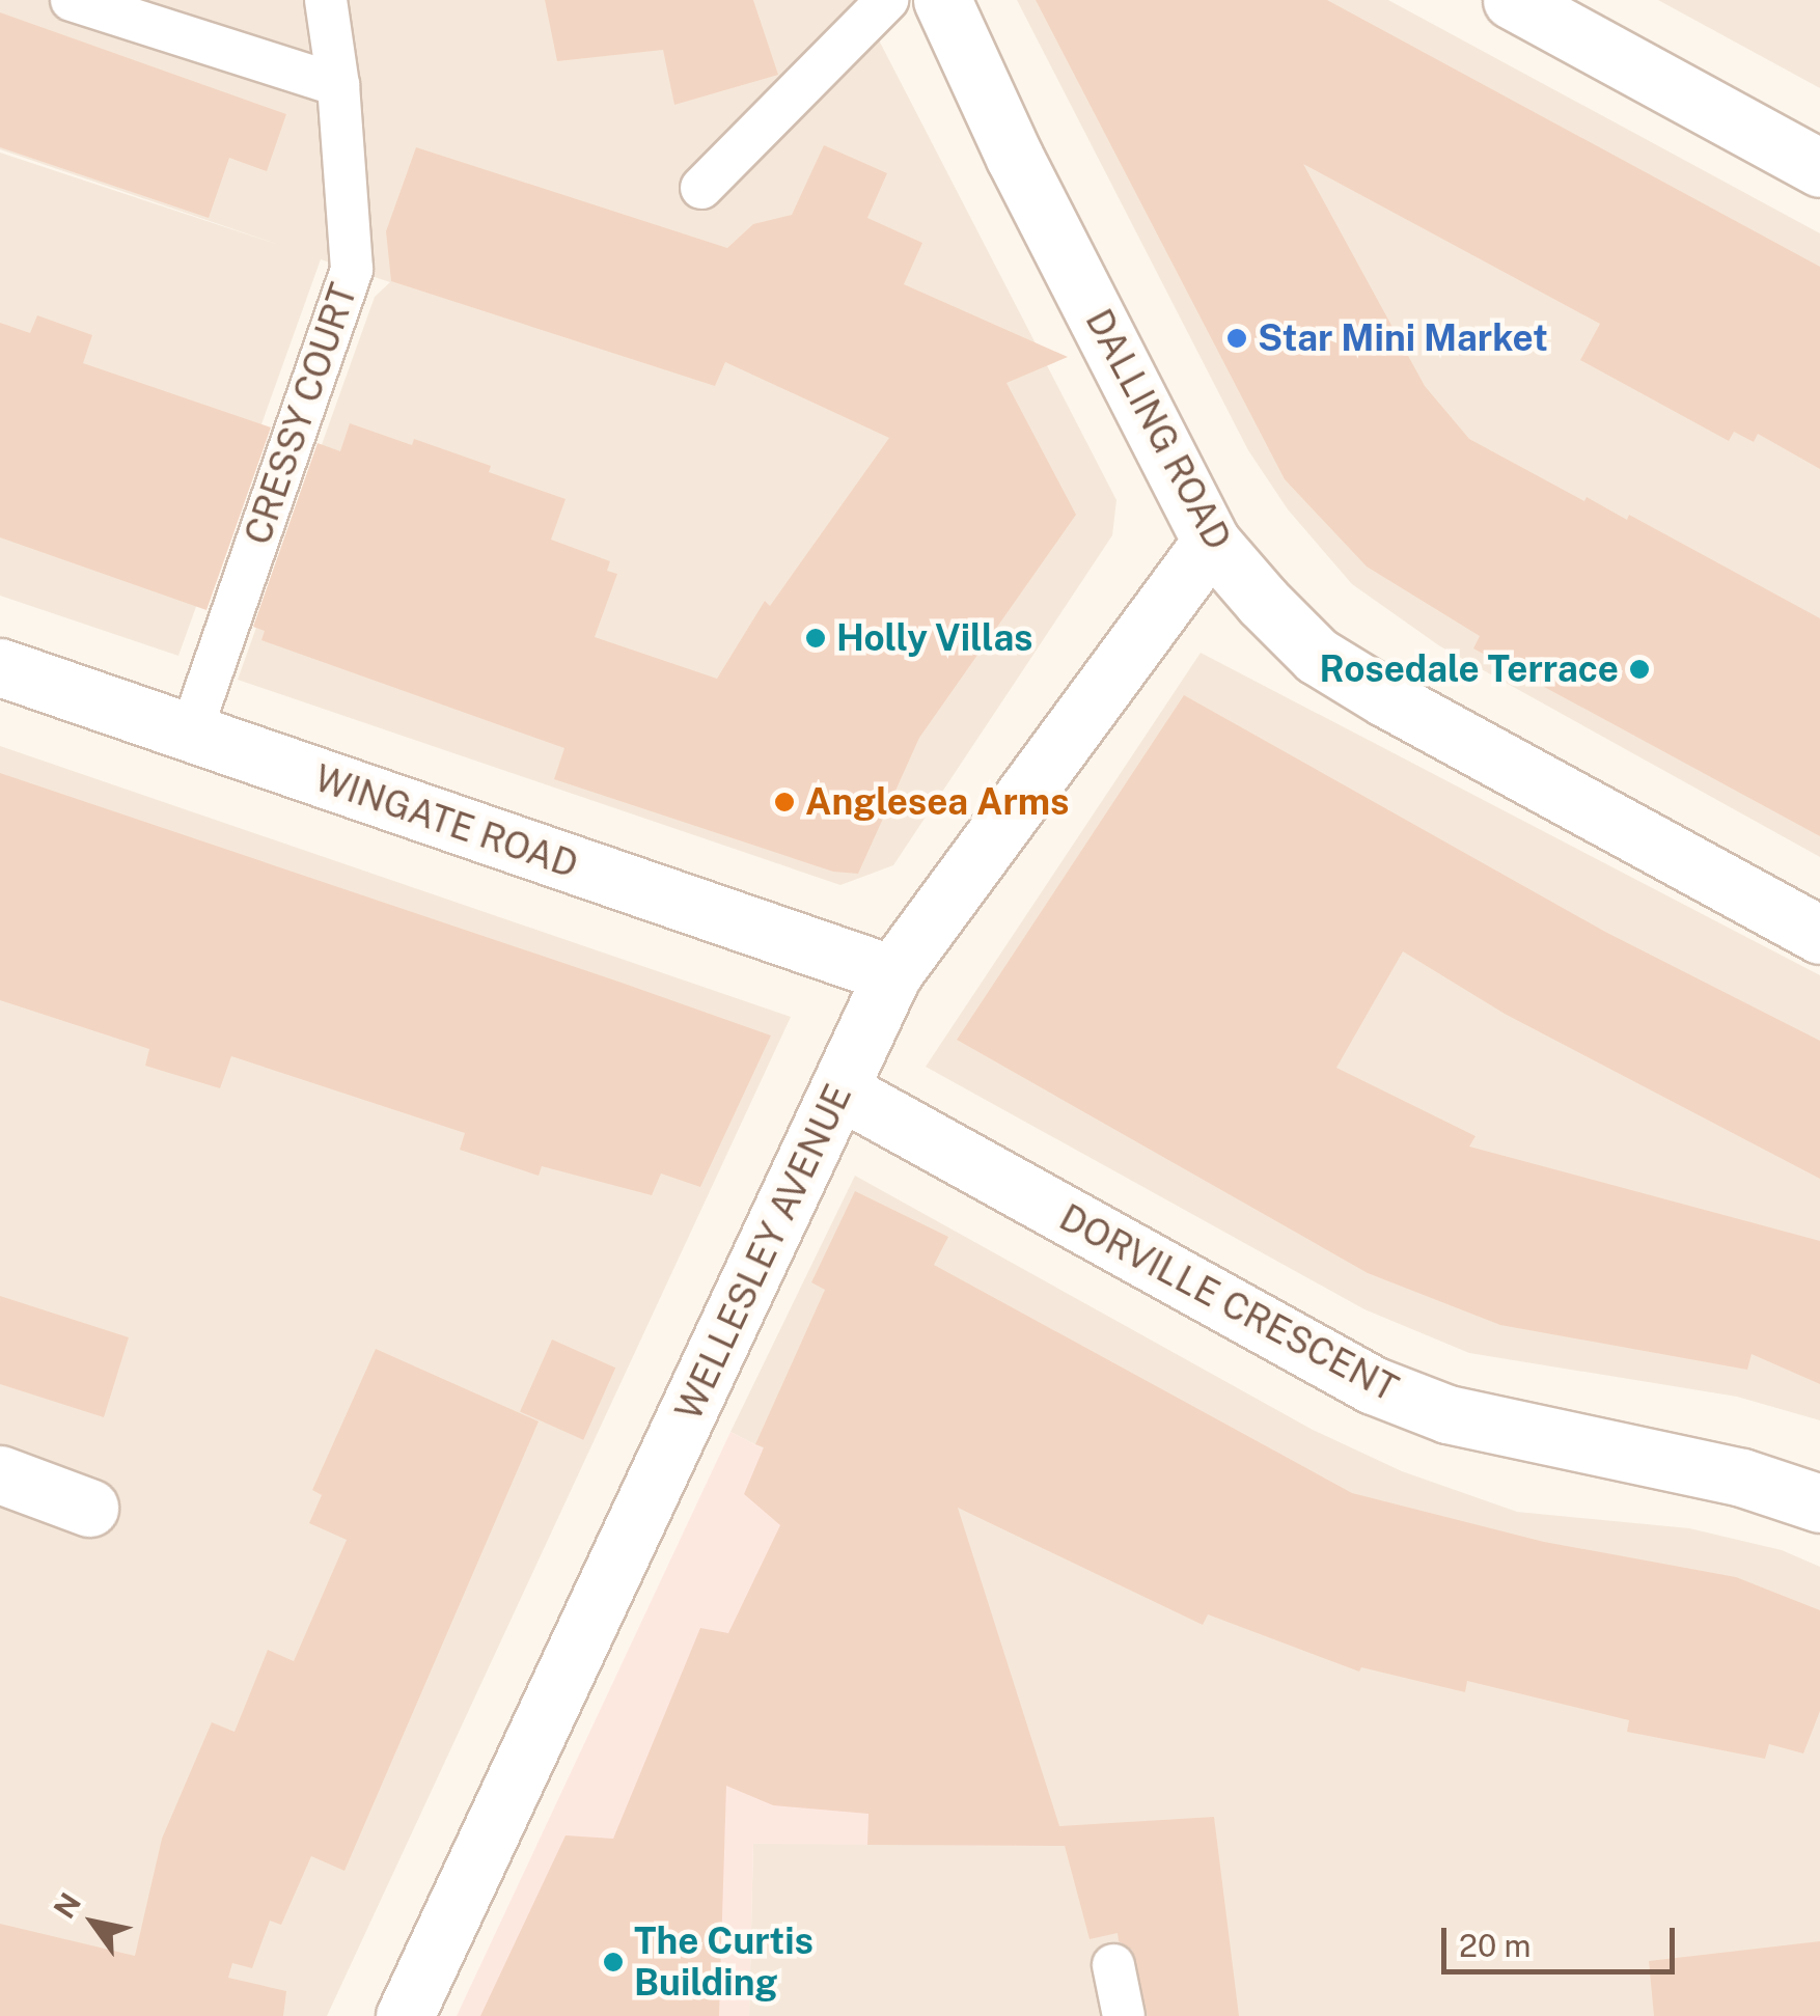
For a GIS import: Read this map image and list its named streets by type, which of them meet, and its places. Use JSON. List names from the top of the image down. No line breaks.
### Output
{"streets":{"street":["DALLING ROAD","WINGATE ROAD","WELLESLEY AVENUE","DORVILLE CRESCENT"],"lane":["CRESSY COURT"]},"crossings":[["CRESSY COURT","WINGATE ROAD"],["DALLING ROAD","WELLESLEY AVENUE"],["WINGATE ROAD","WELLESLEY AVENUE"],["WELLESLEY AVENUE","DORVILLE CRESCENT"]],"places":["Star Mini Market","Holly Villas","Rosedale Terrace","Anglesea Arms","The Curtis Building"],"scale_bar":"20 m","north":"top left"}
